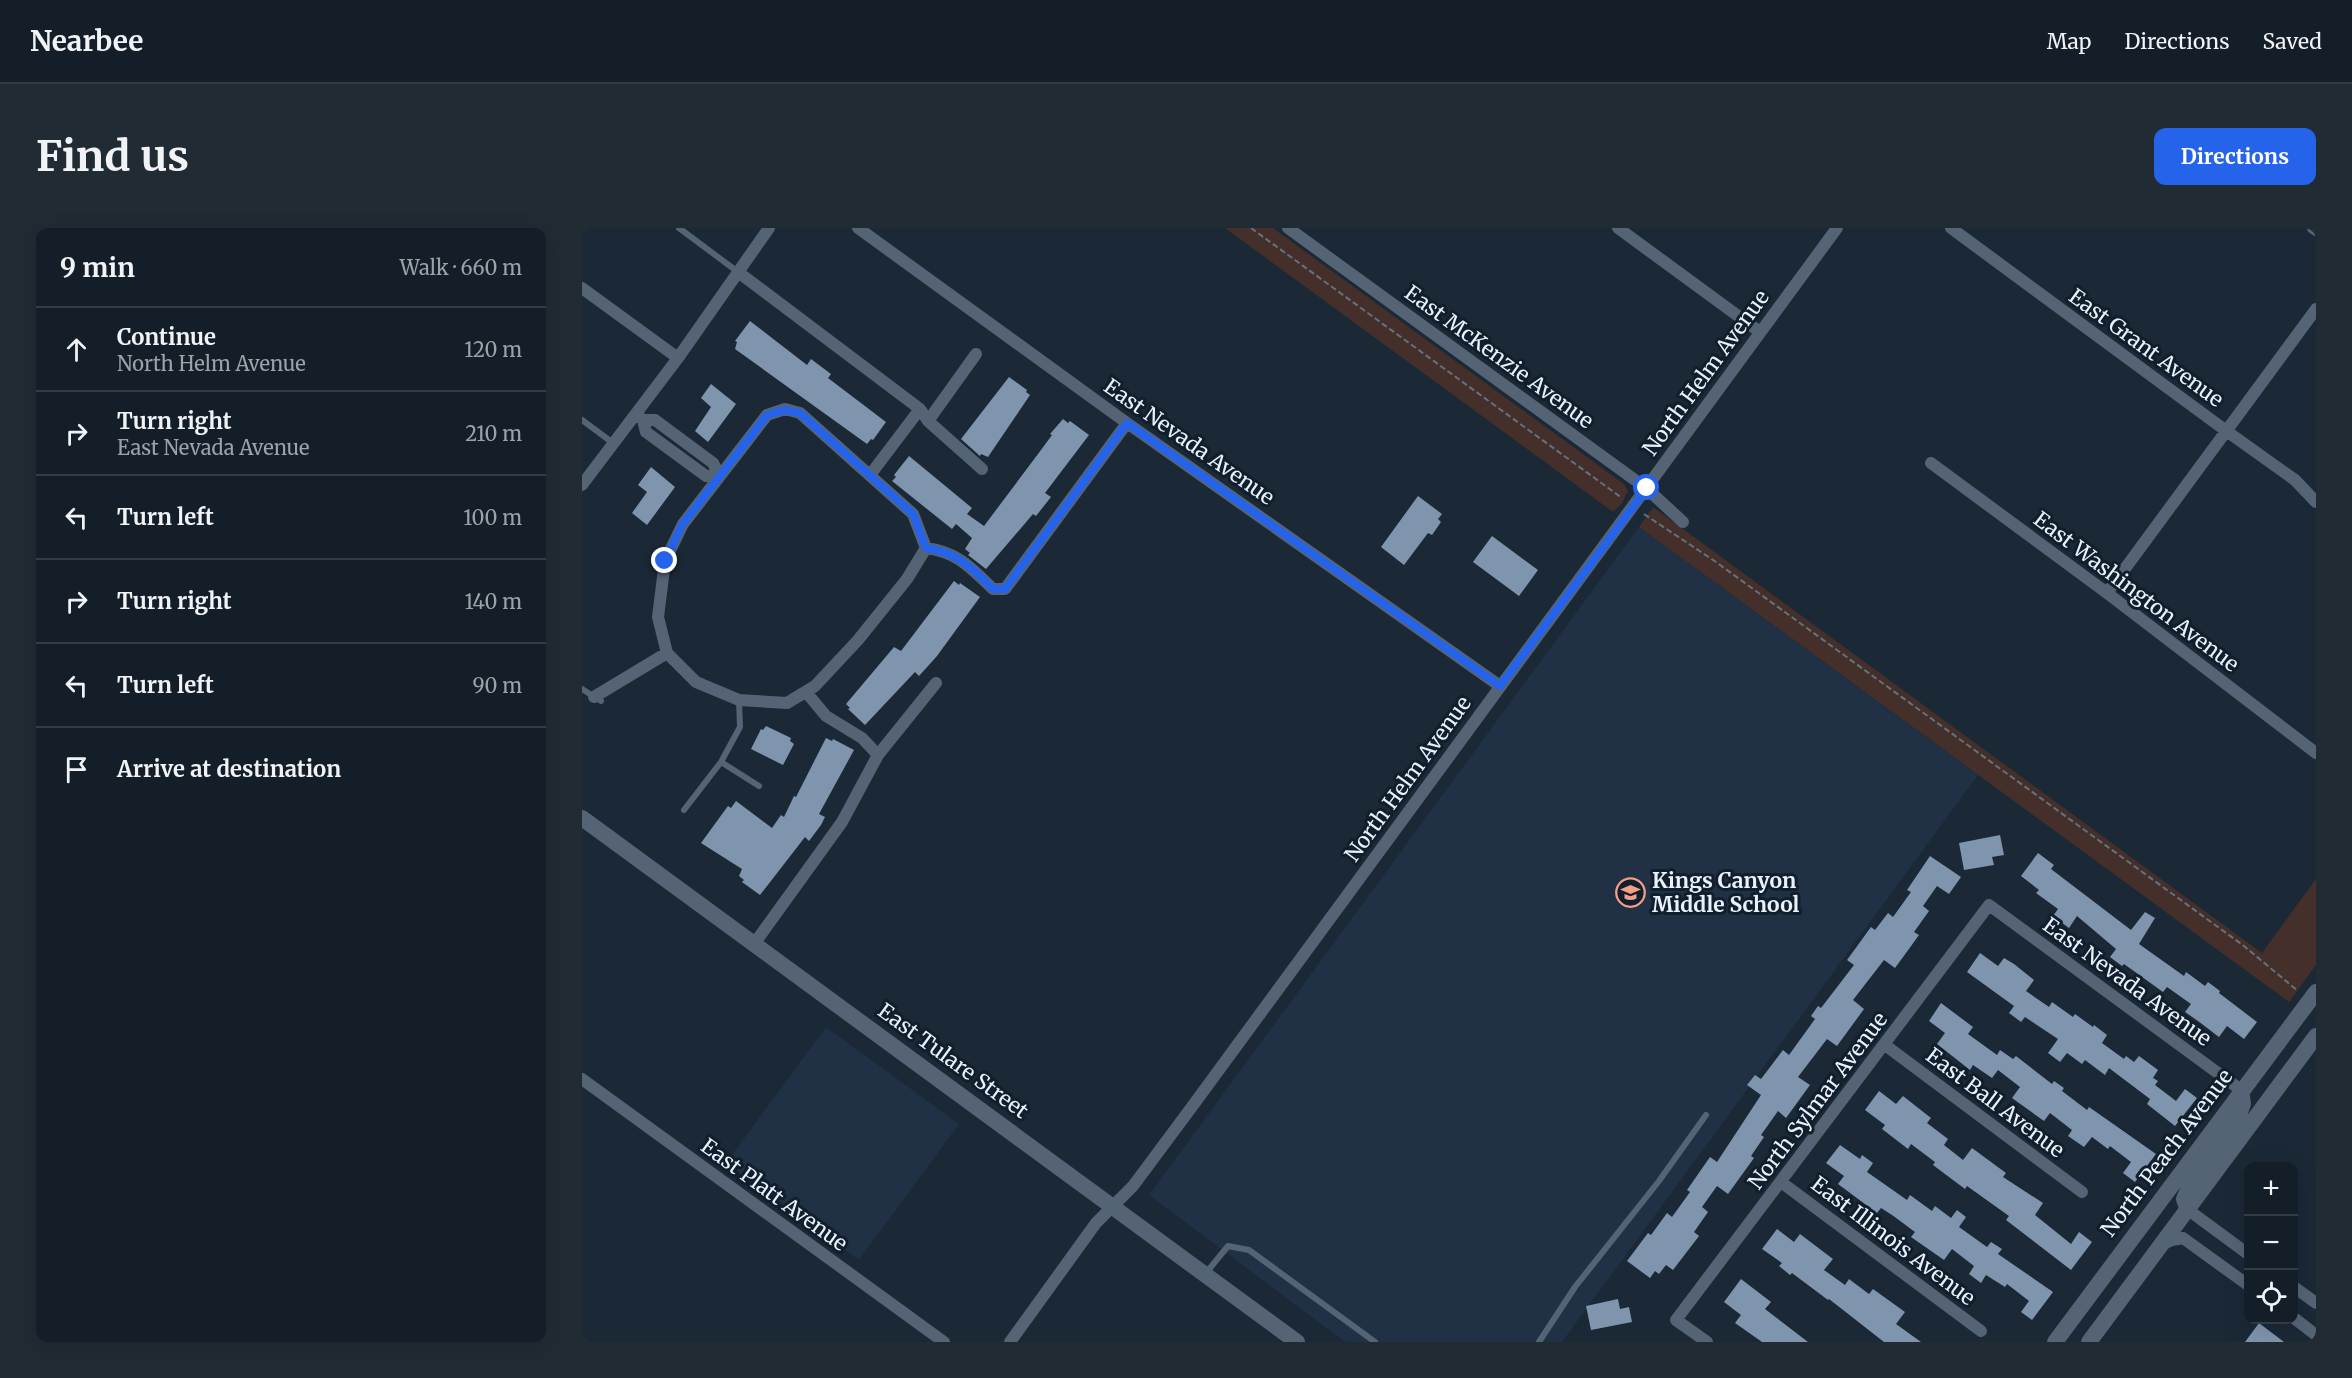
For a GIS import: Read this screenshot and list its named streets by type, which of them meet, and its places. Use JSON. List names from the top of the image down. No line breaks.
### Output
{"streets":{"main road":["East Tulare Street","North Peach Avenue"],"street":["East Grant Avenue","East McKenzie Avenue","North Helm Avenue","East Nevada Avenue","East Washington Avenue","North Sylmar Avenue","East Ball Avenue","East Platt Avenue","East Illinois Avenue"]},"crossings":[["East McKenzie Avenue","North Helm Avenue"],["North Helm Avenue","East Nevada Avenue"],["North Helm Avenue","East Tulare Street"],["East Nevada Avenue","North Sylmar Avenue"],["East Nevada Avenue","North Peach Avenue"],["North Sylmar Avenue","East Ball Avenue"],["North Sylmar Avenue","East Illinois Avenue"]],"places":{"school or university":["Kings Canyon Middle School"]},"page":{"header":"Nearbee","nav":["Map","Directions","Saved"],"buttons":"Directions","title":"Find us","heading":["9 min","Walk · 660 m"],"list":[["Continue","North Helm Avenue","120 m"],["Turn right","East Nevada Avenue","210 m"],["Turn left","100 m"],["Turn right","140 m"],["Turn left","90 m"],"Arrive at destination"],"map_buttons":["+","−"]}}
